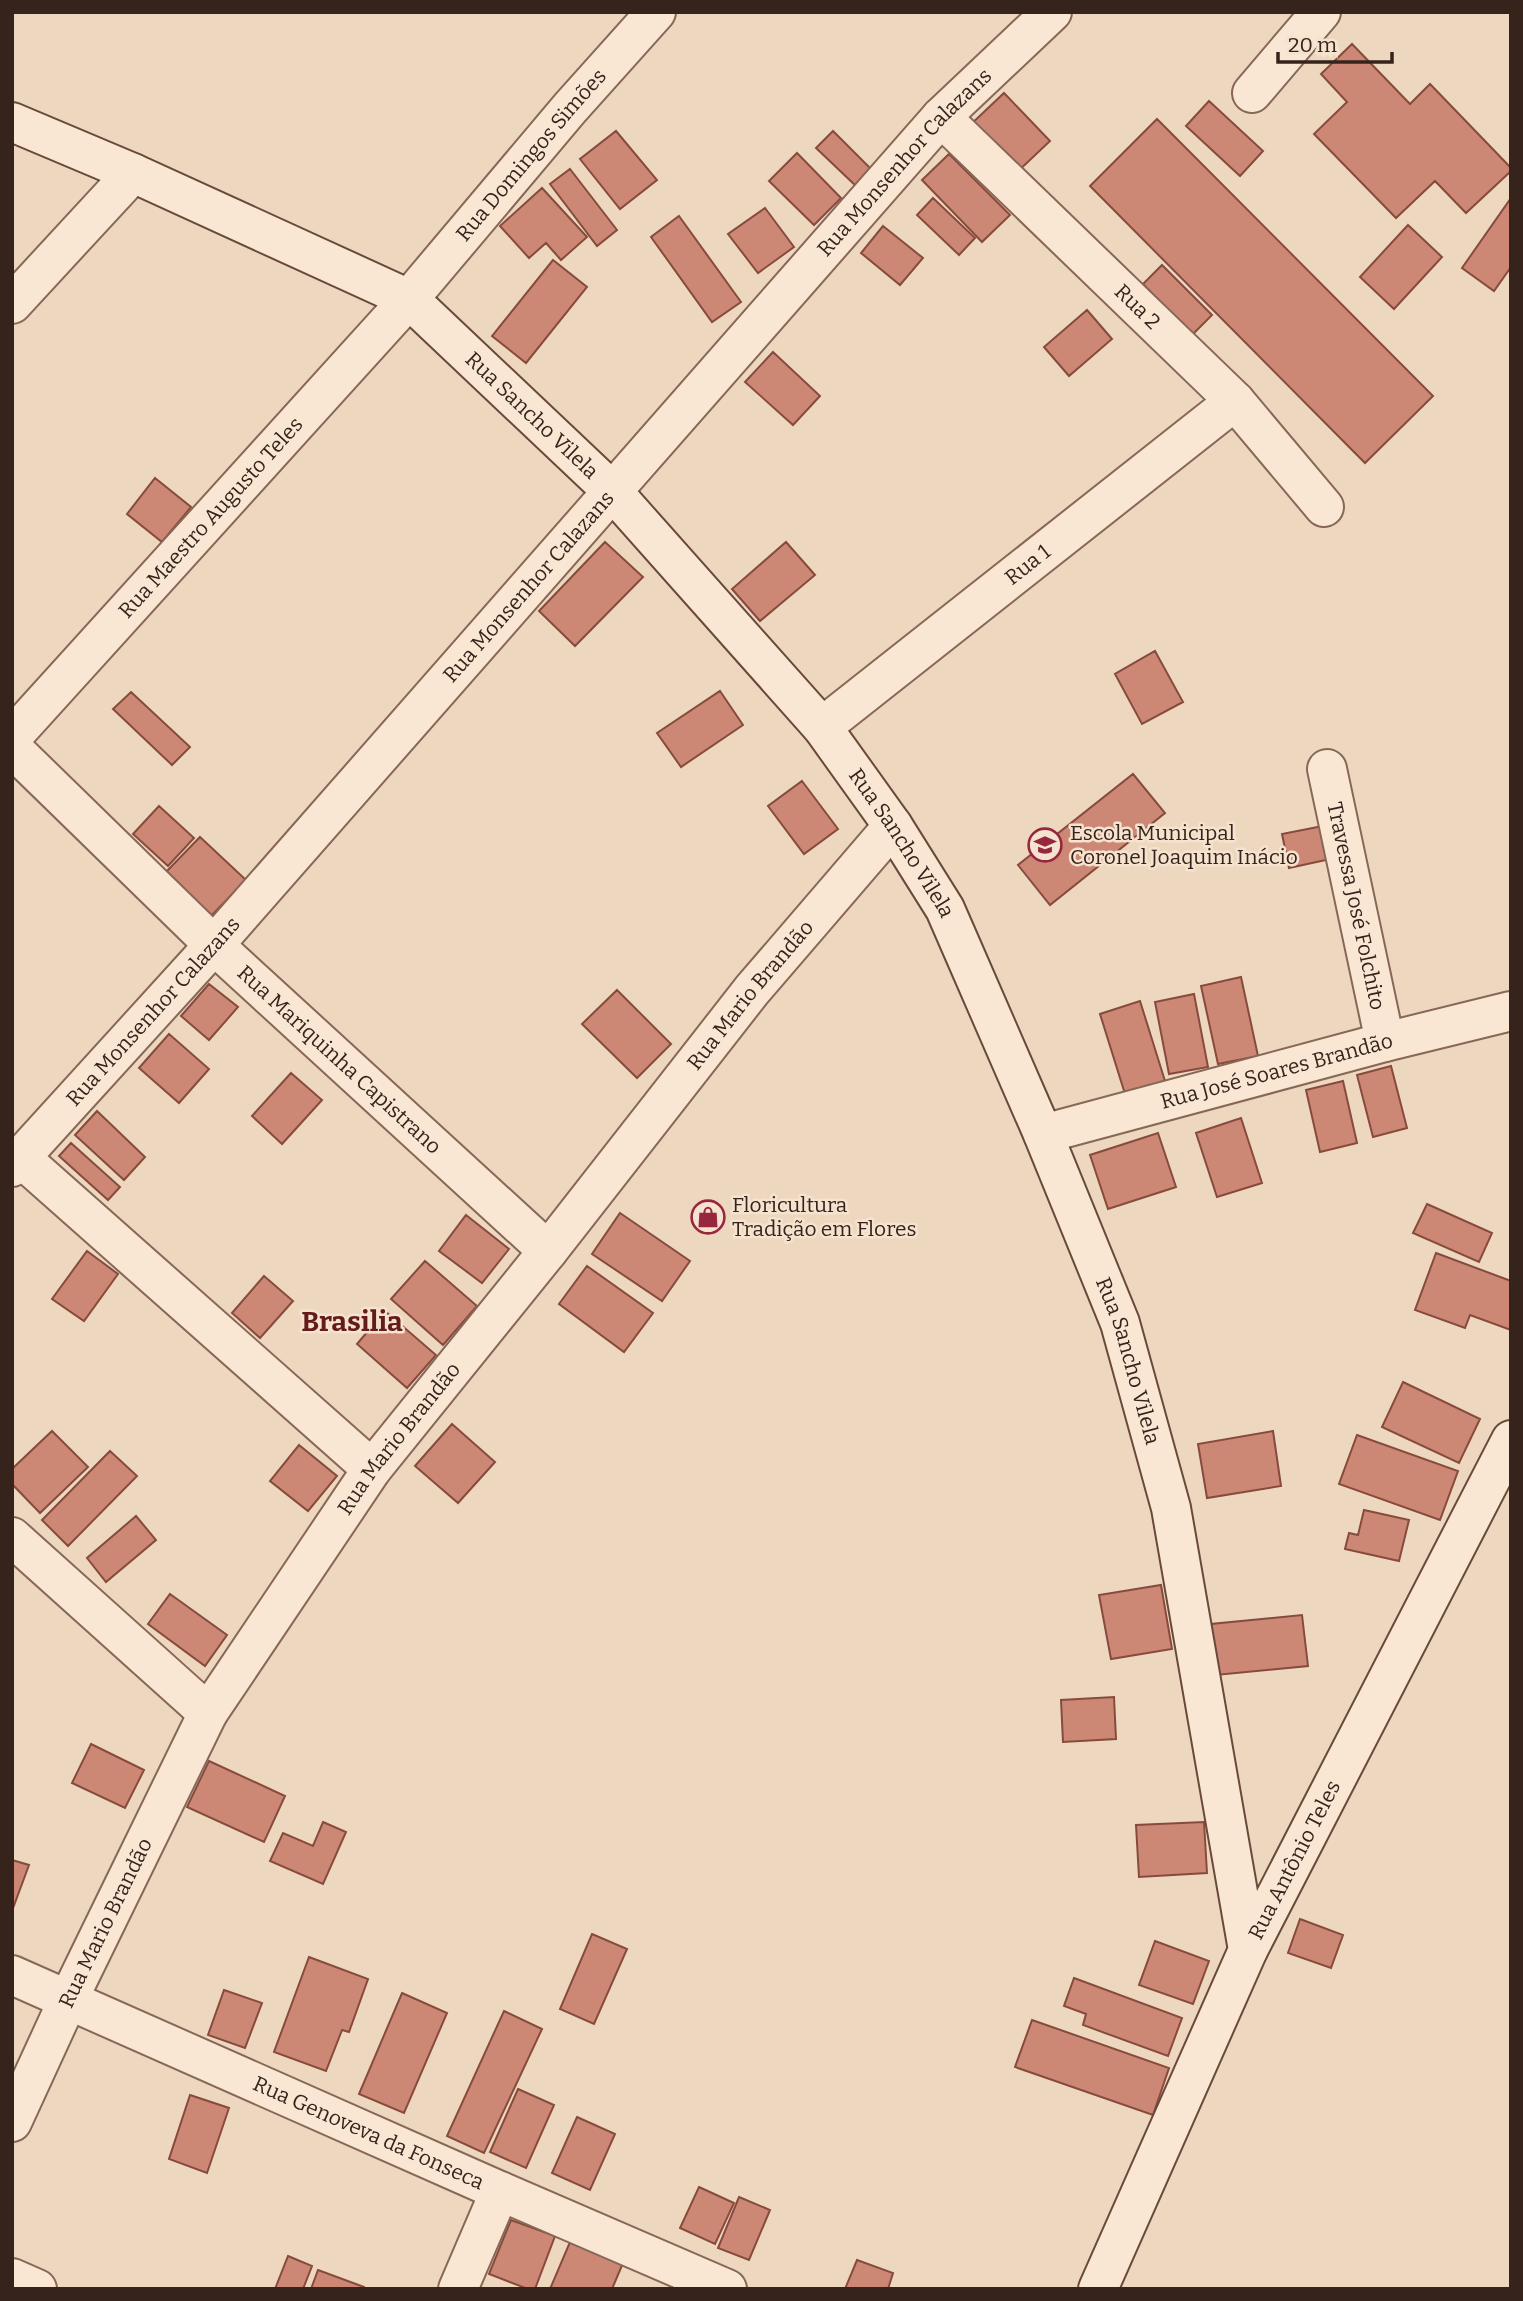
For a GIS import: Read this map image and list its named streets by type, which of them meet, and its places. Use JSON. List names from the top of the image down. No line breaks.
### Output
{"streets":{"street":["Rua Domingos Simões","Rua Monsenhor Calazans","Rua 2","Rua Sancho Vilela","Rua Maestro Augusto Teles","Rua 1","Travessa José Folchito","Rua Mario Brandão","Rua Mariquinha Capistrano","Rua José Soares Brandão","Rua Antônio Teles","Rua Genoveva da Fonseca"]},"crossings":[["Rua Domingos Simões","Rua Sancho Vilela"],["Rua Domingos Simões","Rua Maestro Augusto Teles"],["Rua Monsenhor Calazans","Rua 2"],["Rua Monsenhor Calazans","Rua Sancho Vilela"],["Rua Monsenhor Calazans","Rua Mariquinha Capistrano"],["Rua 2","Rua 1"],["Rua Sancho Vilela","Rua Maestro Augusto Teles"],["Rua Sancho Vilela","Rua 1"],["Rua Sancho Vilela","Rua Mario Brandão"],["Rua Sancho Vilela","Rua José Soares Brandão"],["Rua Sancho Vilela","Rua Antônio Teles"],["Travessa José Folchito","Rua José Soares Brandão"],["Rua Mario Brandão","Rua Mariquinha Capistrano"],["Rua Mario Brandão","Rua Genoveva da Fonseca"]],"districts":["Brasilia"],"places":{"school or university":["Escola Municipal Coronel Joaquim Inácio"],"shop":["Floricultura Tradição em Flores"]},"scale_bar":"20 m"}
